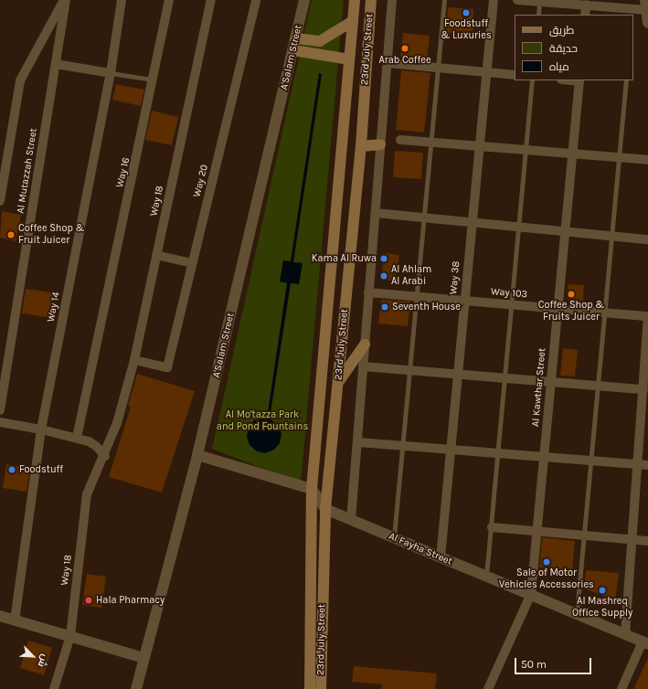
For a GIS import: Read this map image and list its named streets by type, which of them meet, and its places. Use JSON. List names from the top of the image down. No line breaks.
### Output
{"streets":{"main road":["23rd July Street"],"street":["A'Salam Street","Al Mutazzah Street","Way 16","Way 20","Way 18","Way 38","Way 103","Way 14","Al Kawthar Street","Al Fayha Street"]},"crossings":[["23rd July Street","Al Fayha Street"],["Way 20","Way 18"],["Way 38","Way 103"],["Way 38","Al Fayha Street"],["Way 103","Al Kawthar Street"],["Al Kawthar Street","Al Fayha Street"]],"parks":["Al Mo'tazza Park and Pond Fountains"],"places":["Foodstuff & Luxuries","Arab Coffee","Coffee Shop & Fruit Juicer","Kama Al Ruwa","Al Ahlam Al Arabi","Coffee Shop & Fruits Juicer","Seventh House","Foodstuff","Sale of Motor Vehicles Accessories","Al Mashreq Office Supply","Hala Pharmacy"],"legend":["طريق","حديقة","مياه"],"scale_bar":"50 m","north":"bottom right"}
